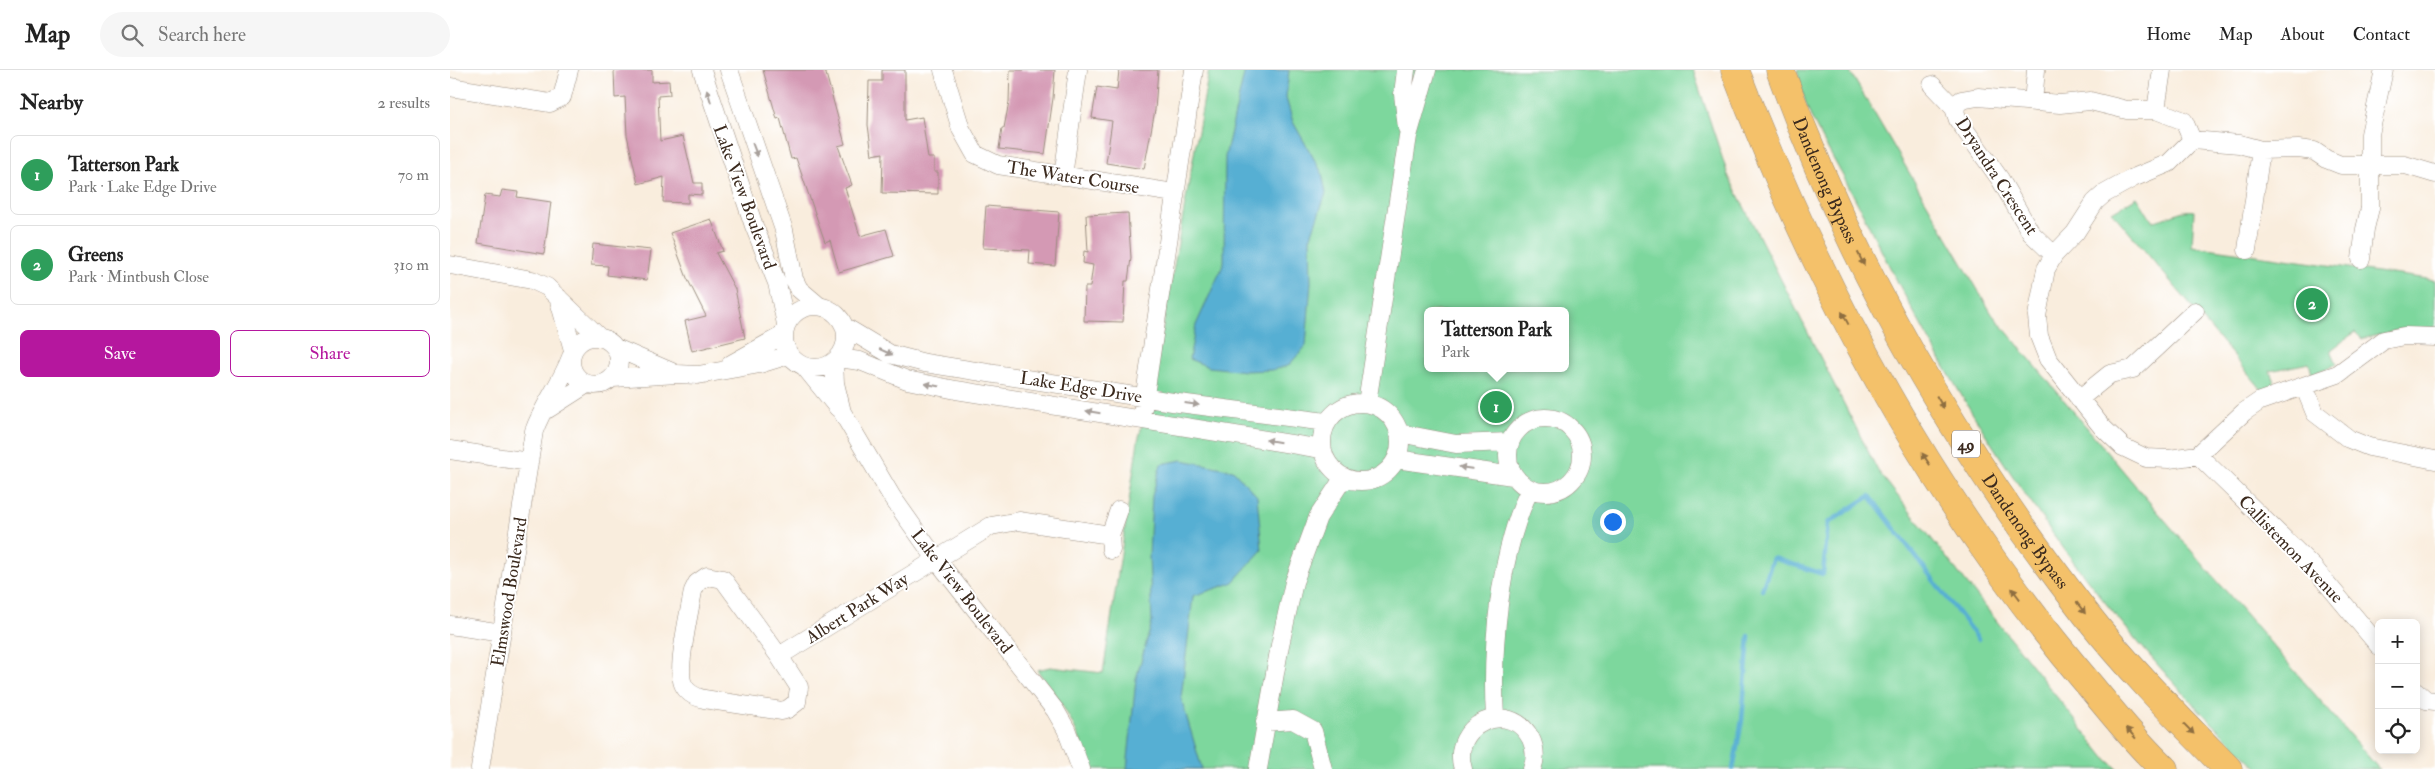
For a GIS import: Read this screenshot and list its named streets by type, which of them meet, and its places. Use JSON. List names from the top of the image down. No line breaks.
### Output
{"streets":{"highway":["Dandenong Bypass","49"],"street":["Dryandra Crescent","The Water Course","Lake View Boulevard","Lake Edge Drive","Callistemon Avenue","Elmswood Boulevard","Albert Park Way"]},"crossings":[["Lake View Boulevard","Lake Edge Drive"],["Lake View Boulevard","Albert Park Way"]],"page":{"header":"Map","search":"Search here","nav":["Home","Map","About","Contact"],"heading":["Nearby","2 results"],"list":[{"mark":"1","name":"Tatterson Park","note":"Park · Lake Edge Drive","value":"70 m"},{"mark":"2","name":"Greens","note":"Park · Mintbush Close","value":"310 m"}],"pins":["2","1"],"popup":["Tatterson Park","Park"],"buttons":["Save","Share"],"map_buttons":["+","−"]}}
